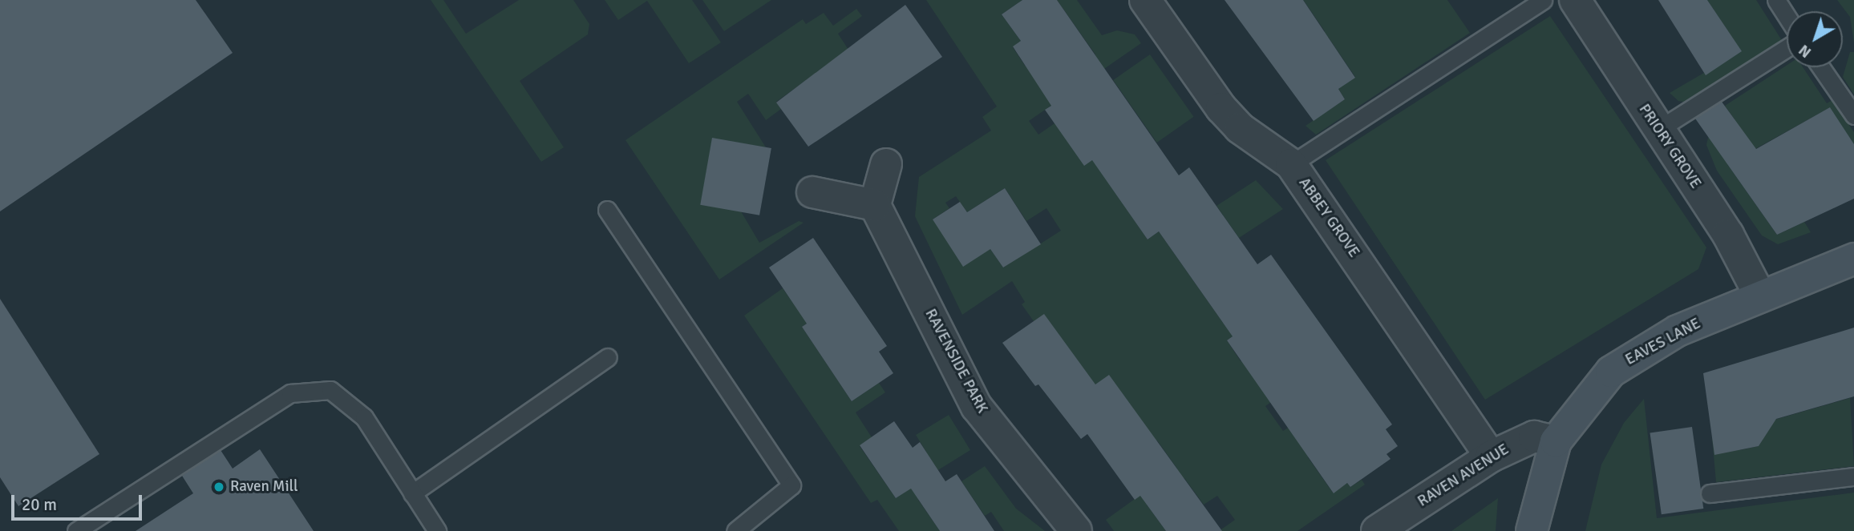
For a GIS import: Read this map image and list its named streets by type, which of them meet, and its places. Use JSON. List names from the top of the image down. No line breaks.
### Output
{"streets":{"main road":["EAVES LANE"],"street":["PRIORY GROVE","ABBEY GROVE","RAVENSIDE PARK","RAVEN AVENUE"]},"crossings":[["PRIORY GROVE","EAVES LANE"],["ABBEY GROVE","RAVEN AVENUE"],["EAVES LANE","RAVEN AVENUE"]],"places":["Raven Mill"],"scale_bar":"20 m","north":"bottom left"}
